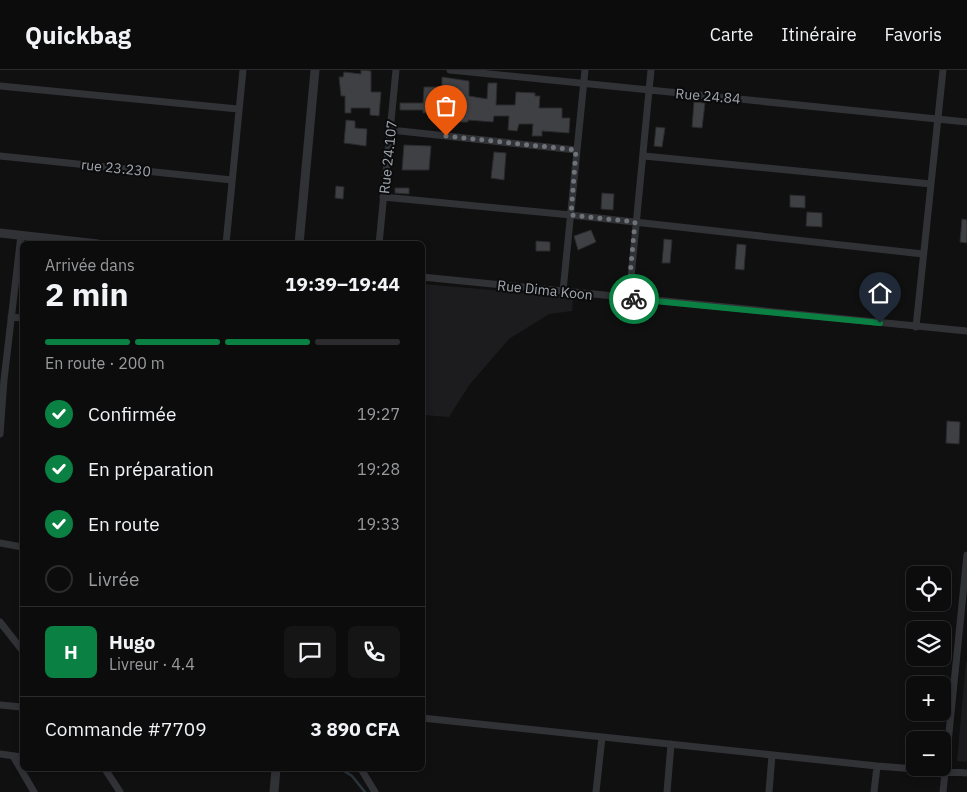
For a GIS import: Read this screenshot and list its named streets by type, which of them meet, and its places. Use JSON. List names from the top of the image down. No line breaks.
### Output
{"streets":{"street":["Rue 24.84","Rue 24.107","rue 23.230","Rue Dima Koon"]},"page":{"header":"Quickbag","nav":["Carte","Itinéraire","Favoris"],"heading":["2 min","Arrivée dans","19:39–19:44"],"panel":["Hugo","Livreur · 4.4","Commande #7709","3 890 CFA"],"bar":"En route · 200 m","list":[["Confirmée","19:27"],["En préparation","19:28"],["En route","19:33"],"Livrée"],"map_buttons":["+","−"],"round":"H"}}
